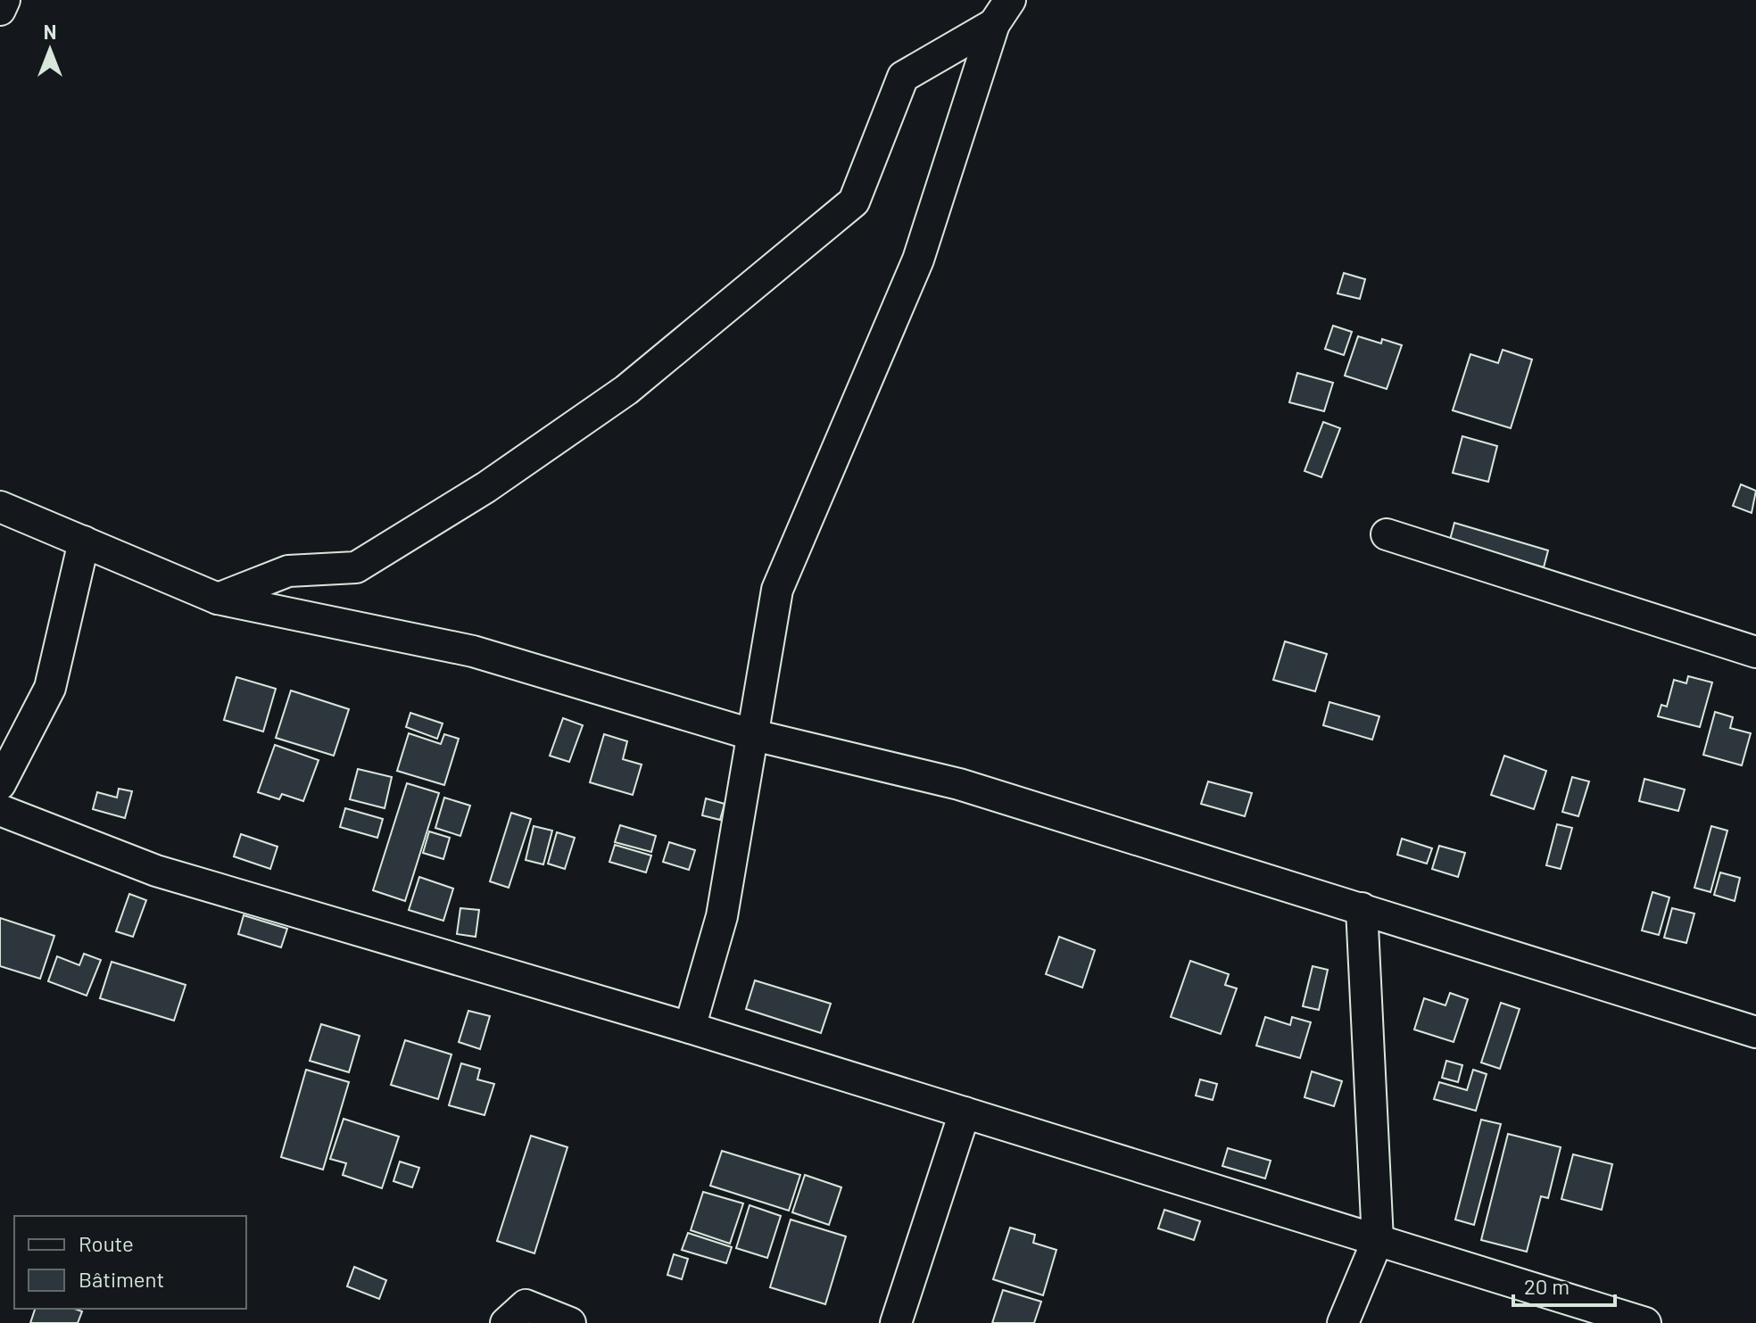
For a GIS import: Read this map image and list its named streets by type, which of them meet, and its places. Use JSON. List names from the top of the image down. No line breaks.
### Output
{"legend":["Route","Bâtiment"],"scale_bar":"20 m","north":"top"}
